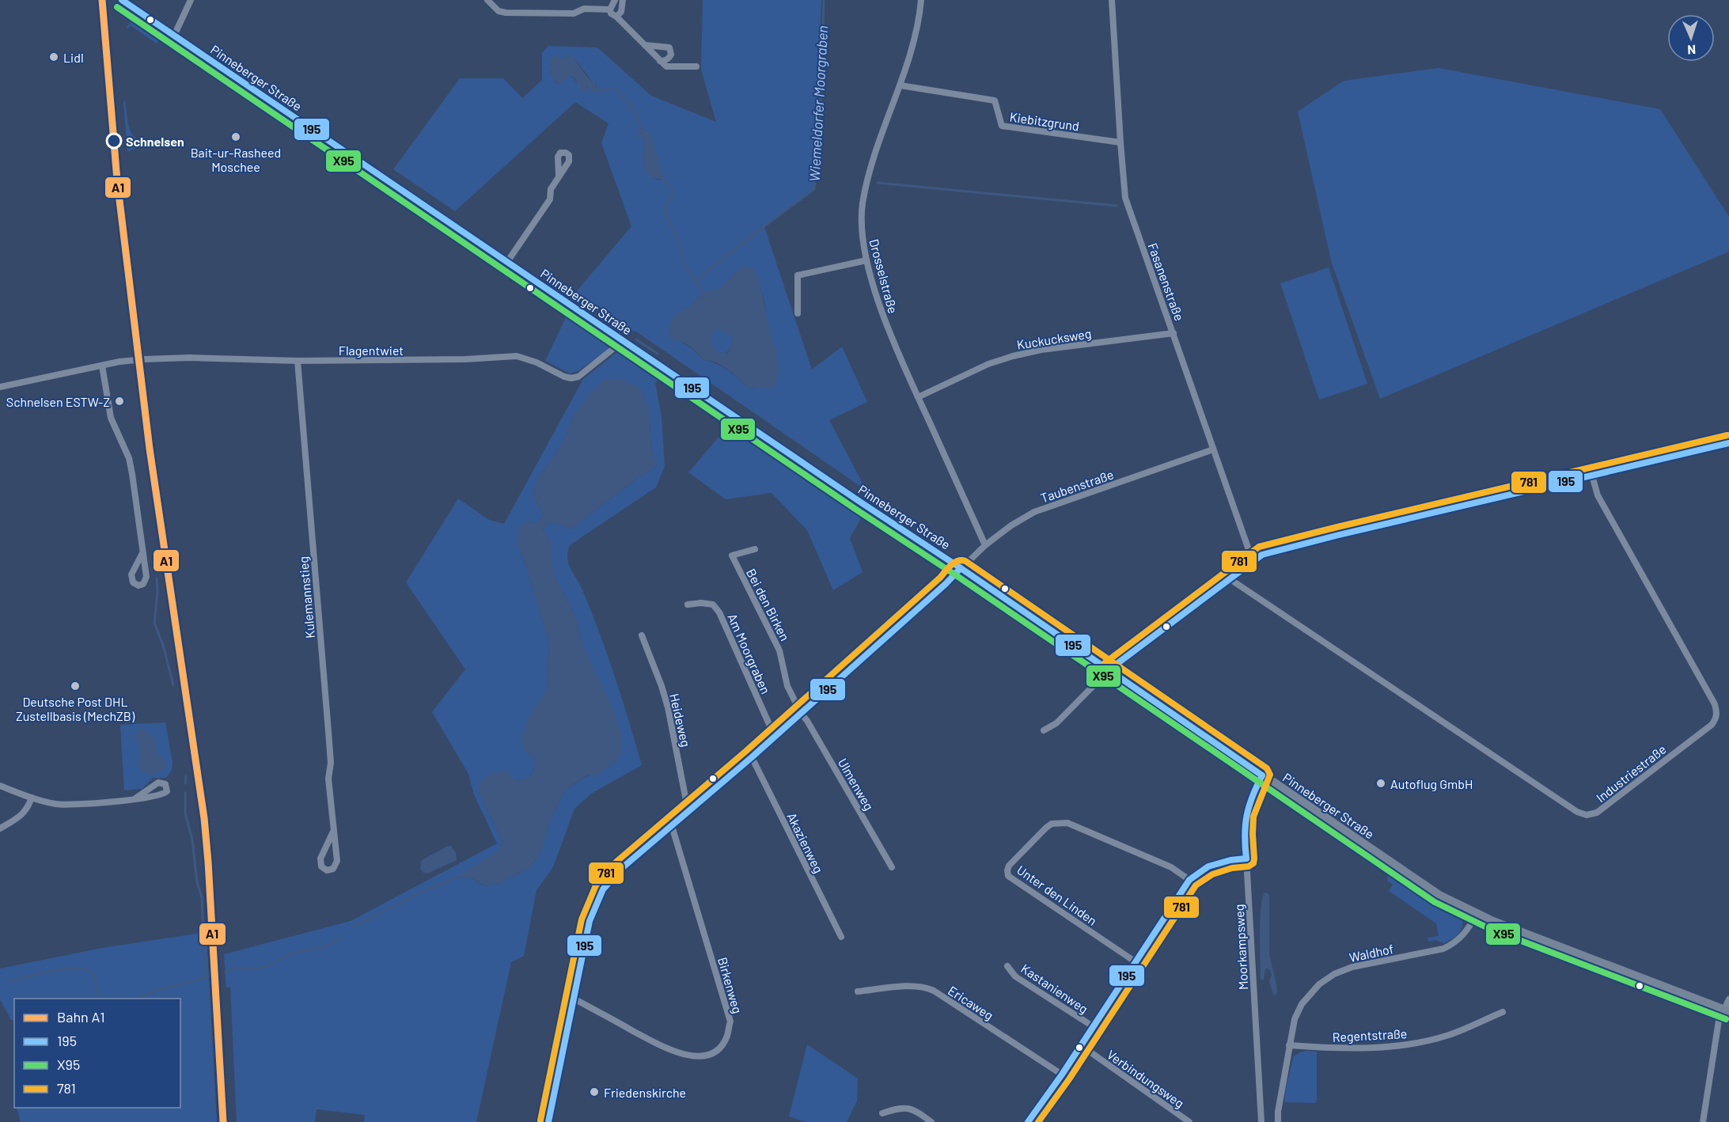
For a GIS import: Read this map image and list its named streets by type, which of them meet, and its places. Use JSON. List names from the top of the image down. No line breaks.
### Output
{"streets":{"main road":["Pinneberger Straße"],"street":["Kiebitzgrund","Drosselstraße","Fasanenstraße","Kuckucksweg","Flagentwiet","Taubenstraße","Kulemannstieg","Bei den Birken","Am Moorgraben","Heideweg","Industriestraße","Ulmenweg","Akazienweg","Unter den Linden","Moorkampsweg","Waldhof","Birkenweg","Kastanienweg","Ericaweg","Regentstraße","Verbindungsweg"]},"crossings":[["Pinneberger Straße","Flagentwiet"],["Pinneberger Straße","Taubenstraße"],["Pinneberger Straße","Moorkampsweg"],["Pinneberger Straße","Waldhof"],["Kiebitzgrund","Drosselstraße"],["Kiebitzgrund","Fasanenstraße"],["Drosselstraße","Kuckucksweg"],["Drosselstraße","Taubenstraße"],["Fasanenstraße","Kuckucksweg"],["Fasanenstraße","Taubenstraße"],["Flagentwiet","Kulemannstieg"],["Taubenstraße","Bei den Birken"],["Taubenstraße","Am Moorgraben"],["Taubenstraße","Heideweg"],["Taubenstraße","Ulmenweg"],["Taubenstraße","Akazienweg"],["Taubenstraße","Birkenweg"],["Bei den Birken","Ulmenweg"],["Waldhof","Regentstraße"]],"water":["Wiemeldorfer Moorgraben"],"places":["Lidl","Bait-ur-Rasheed Moschee","Schnelsen","Schnelsen ESTW-Z","Deutsche Post DHL Zustellbasis (MechZB)","Autoflug GmbH","Friedenskirche"],"lines":["rail line A1","transit line 195","transit line X95","transit line 781"],"legend":["Bahn A1","195","X95","781"],"north":"bottom"}
